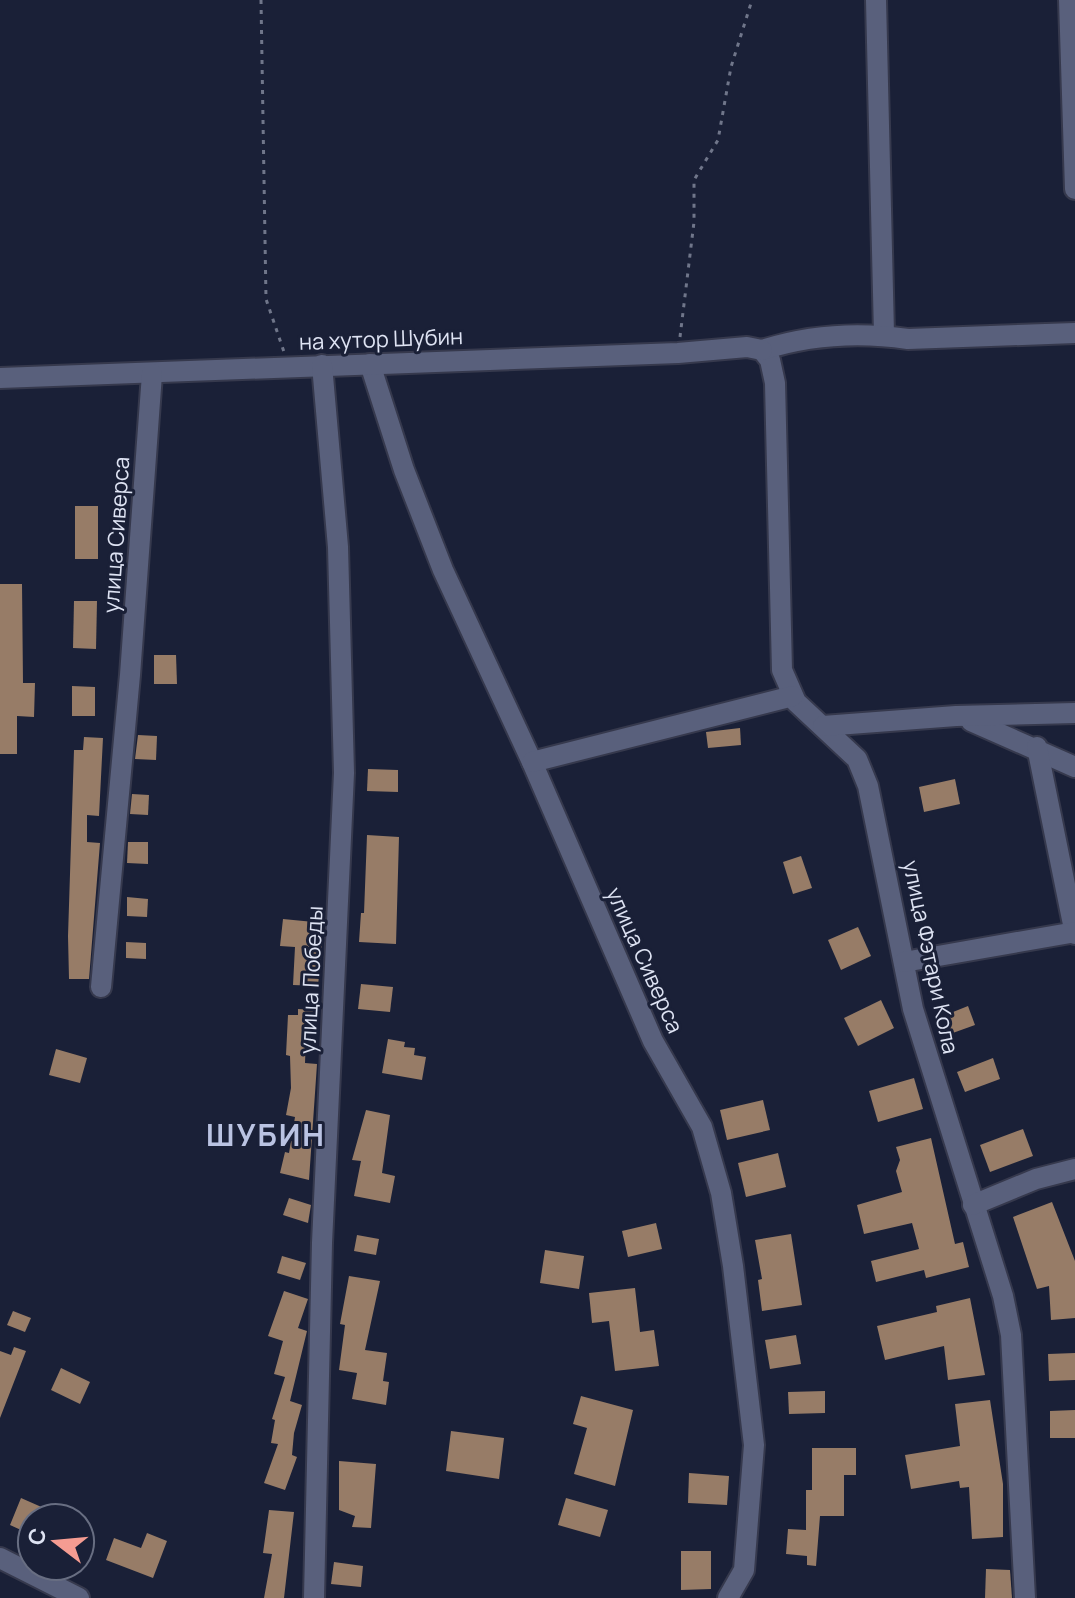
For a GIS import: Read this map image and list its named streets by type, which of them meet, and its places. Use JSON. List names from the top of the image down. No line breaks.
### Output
{"streets":{"street":["на хутор Шубин","улица Сиверса","улица Фэтари Кола","улица Победы"]},"crossings":[["на хутор Шубин","улица Сиверса"],["на хутор Шубин","улица Фэтари Кола"],["на хутор Шубин","улица Победы"]],"districts":["ШУБИН"],"north":"left"}
